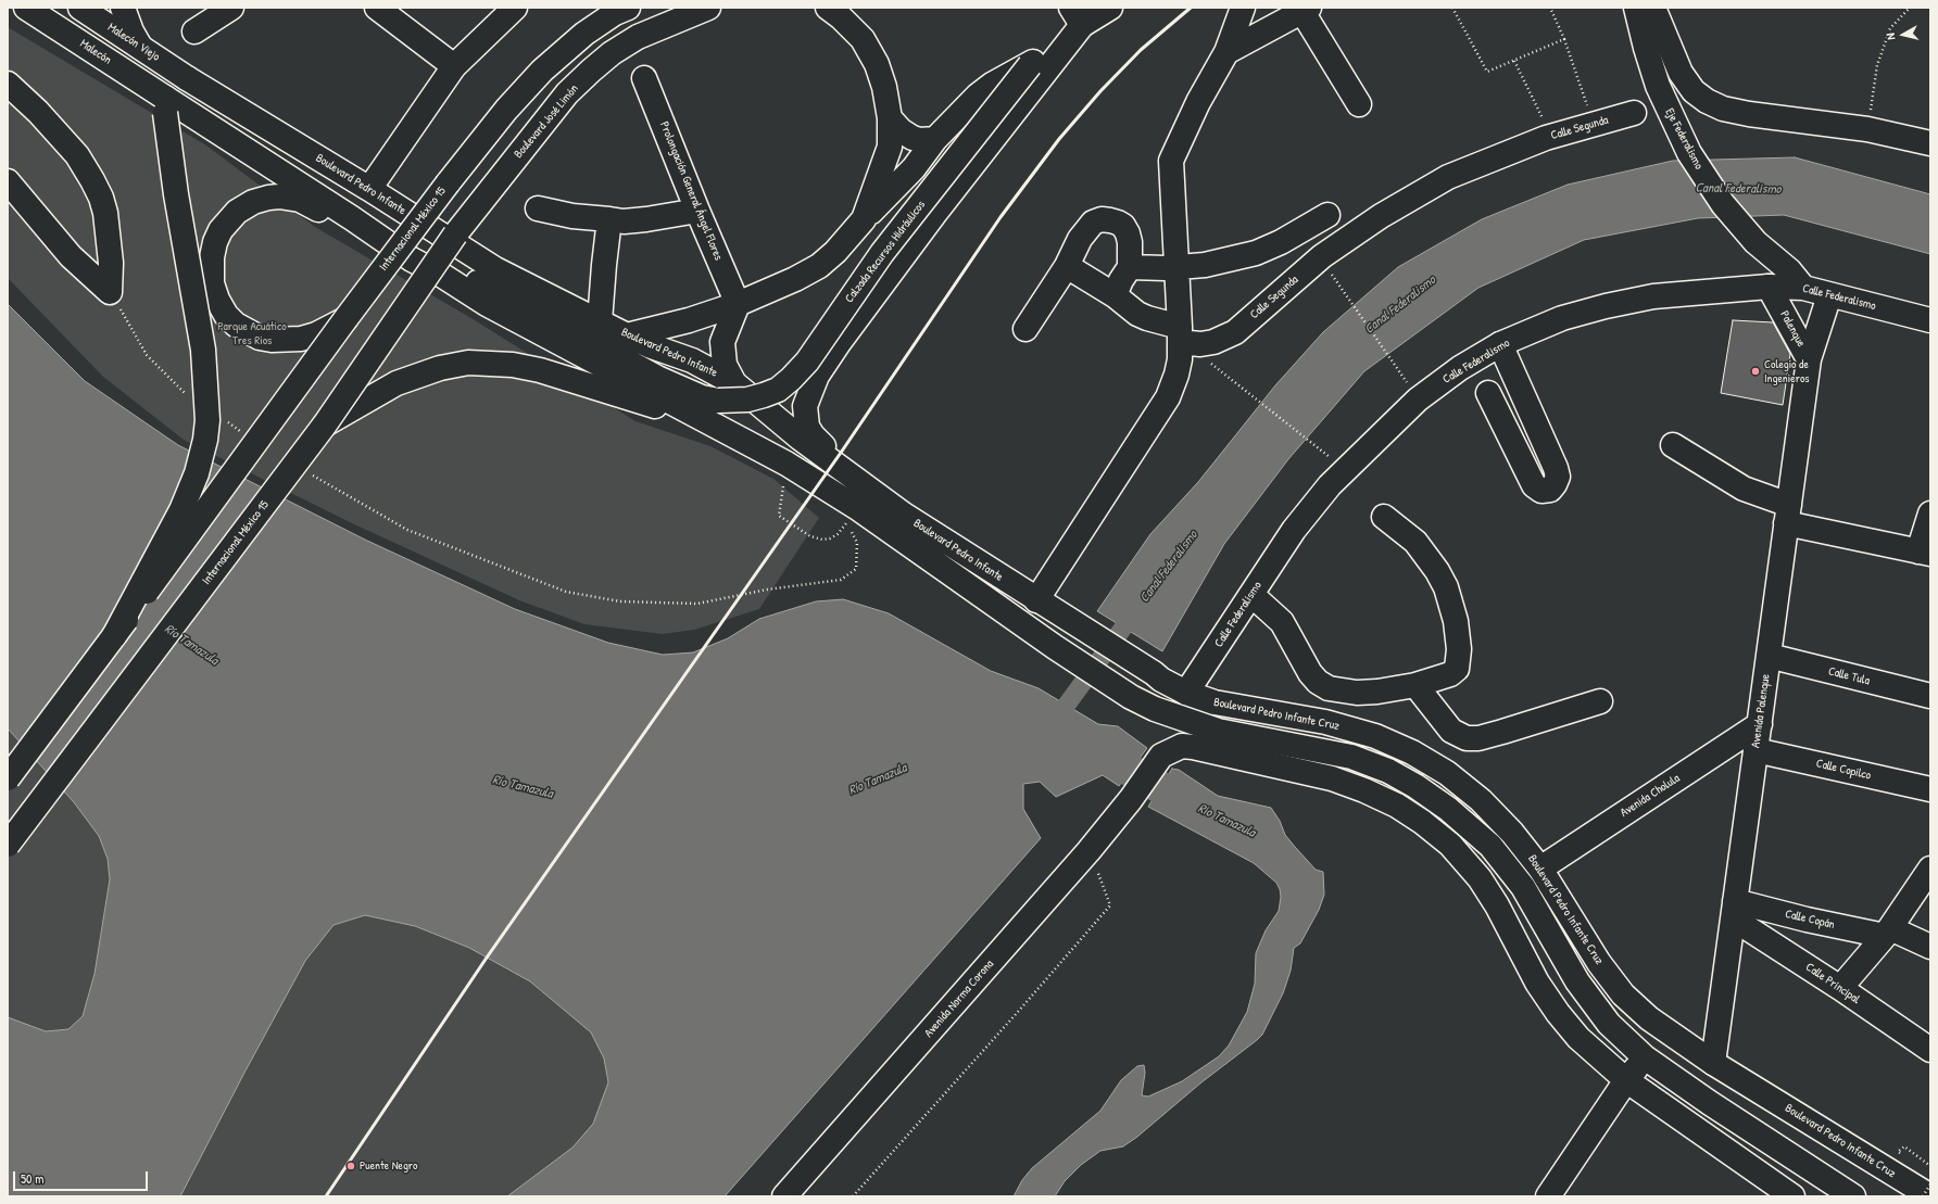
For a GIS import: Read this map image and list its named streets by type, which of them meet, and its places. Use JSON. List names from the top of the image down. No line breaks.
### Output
{"streets":{"main road":["Malecón Viejo","Malecón","Boulevard José Limón","Calle Segunda","Eje Federalismo","Boulevard Pedro Infante","Prolongación General Ángel Flores","Internacional México 15","Calzada Recursos Hidráulicos","Calle Federalismo","Palenque","Calle Tula","Avenida Palenque","Boulevard Pedro Infante Cruz","Calle Copilco","Avenida Cholula","Calle Copán","Calle Principal","Avenida Norma Corona"]},"crossings":[["Malecón Viejo","Boulevard Pedro Infante"],["Malecón","Boulevard Pedro Infante"],["Boulevard José Limón","Internacional México 15"],["Eje Federalismo","Calle Federalismo"],["Boulevard Pedro Infante","Calzada Recursos Hidráulicos"],["Boulevard Pedro Infante","Boulevard Pedro Infante Cruz"],["Calle Federalismo","Palenque"],["Calle Federalismo","Boulevard Pedro Infante Cruz"],["Palenque","Avenida Palenque"],["Calle Tula","Avenida Palenque"],["Avenida Palenque","Boulevard Pedro Infante Cruz"],["Avenida Palenque","Calle Copilco"],["Avenida Palenque","Avenida Cholula"],["Avenida Palenque","Calle Copán"],["Avenida Palenque","Calle Principal"],["Boulevard Pedro Infante Cruz","Avenida Cholula"],["Calle Copán","Calle Principal"]],"water":["Canal Federalismo","Río Tamazula"],"parks":["Parque Acuático Tres Rios"],"places":["Colegio de Ingenieros","Puente Negro"],"scale_bar":"50 m","north":"left"}
